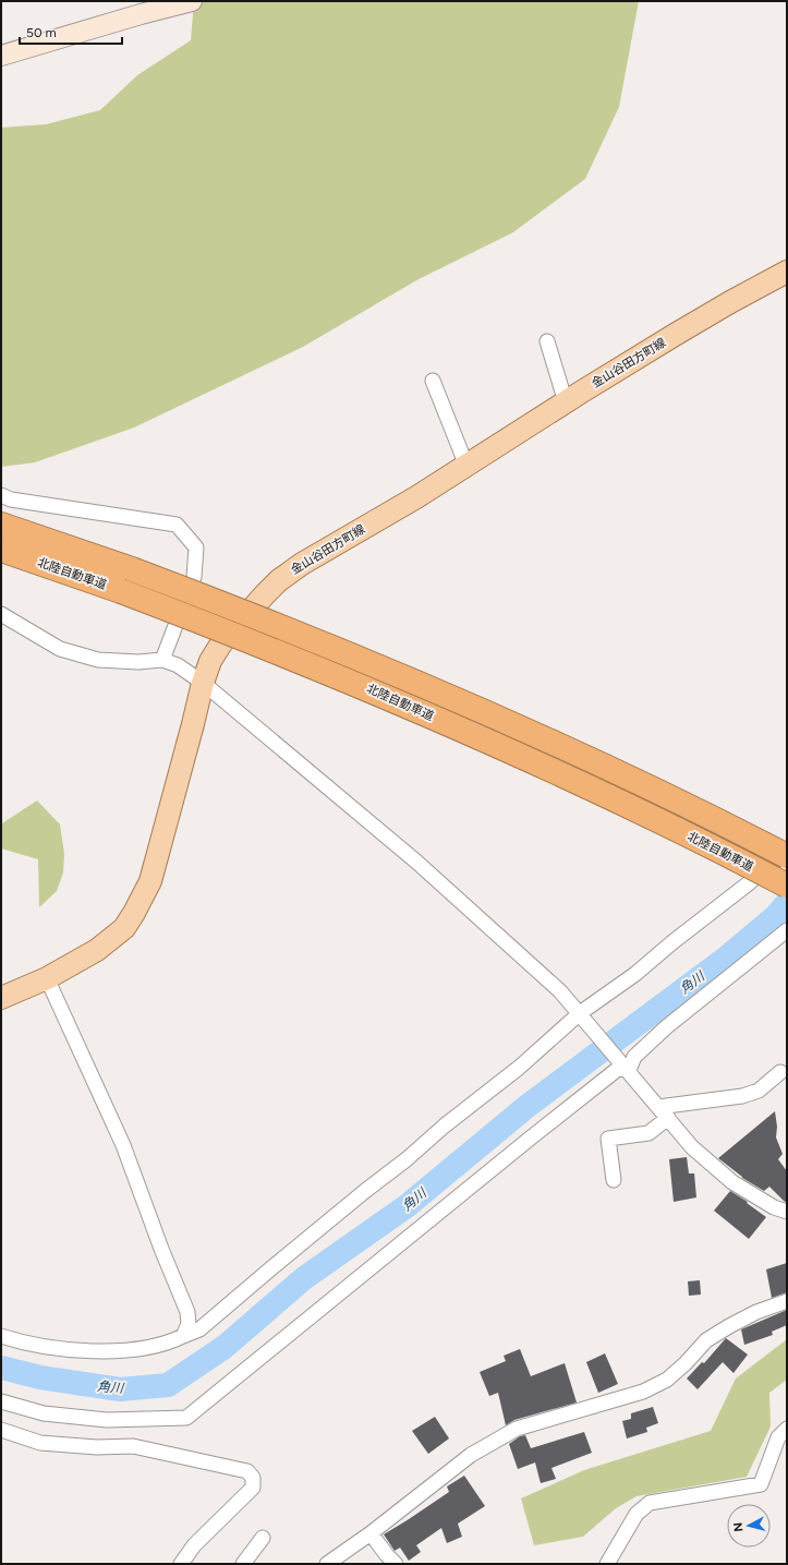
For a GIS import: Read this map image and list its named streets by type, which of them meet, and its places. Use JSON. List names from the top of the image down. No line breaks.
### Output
{"streets":{"highway":["北陸自動車道"],"main road":["金山谷田方町線"]},"water":["角川"],"scale_bar":"50 m","north":"left"}
